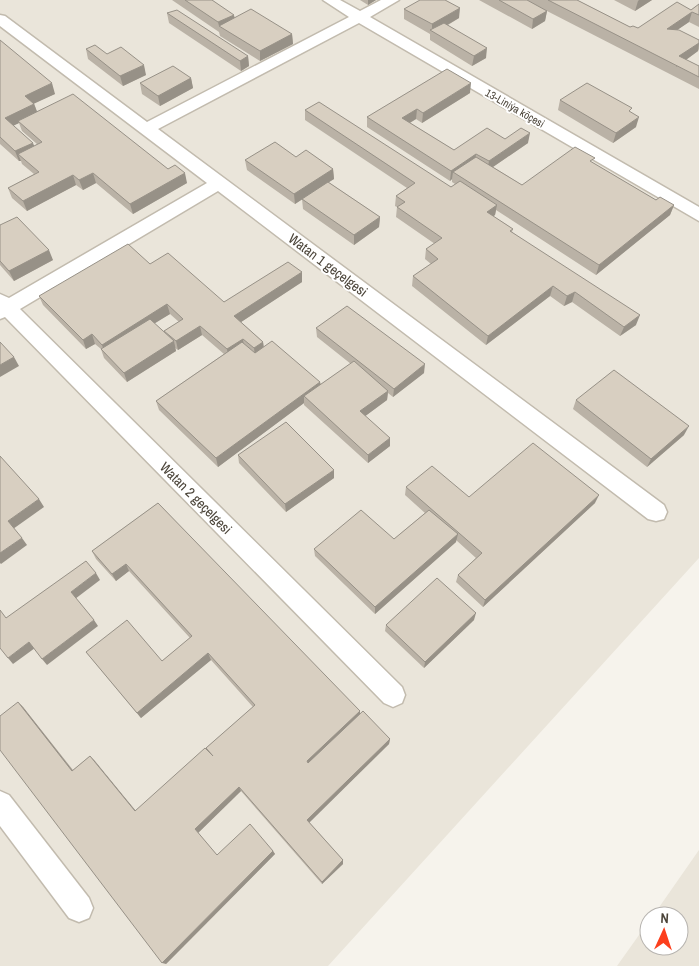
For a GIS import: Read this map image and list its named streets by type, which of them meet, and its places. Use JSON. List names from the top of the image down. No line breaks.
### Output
{"streets":{"street":["13-Liniýa köçesi","Watan 1 geçelgesi","Watan 2 geçelgesi"]},"north":"top"}
